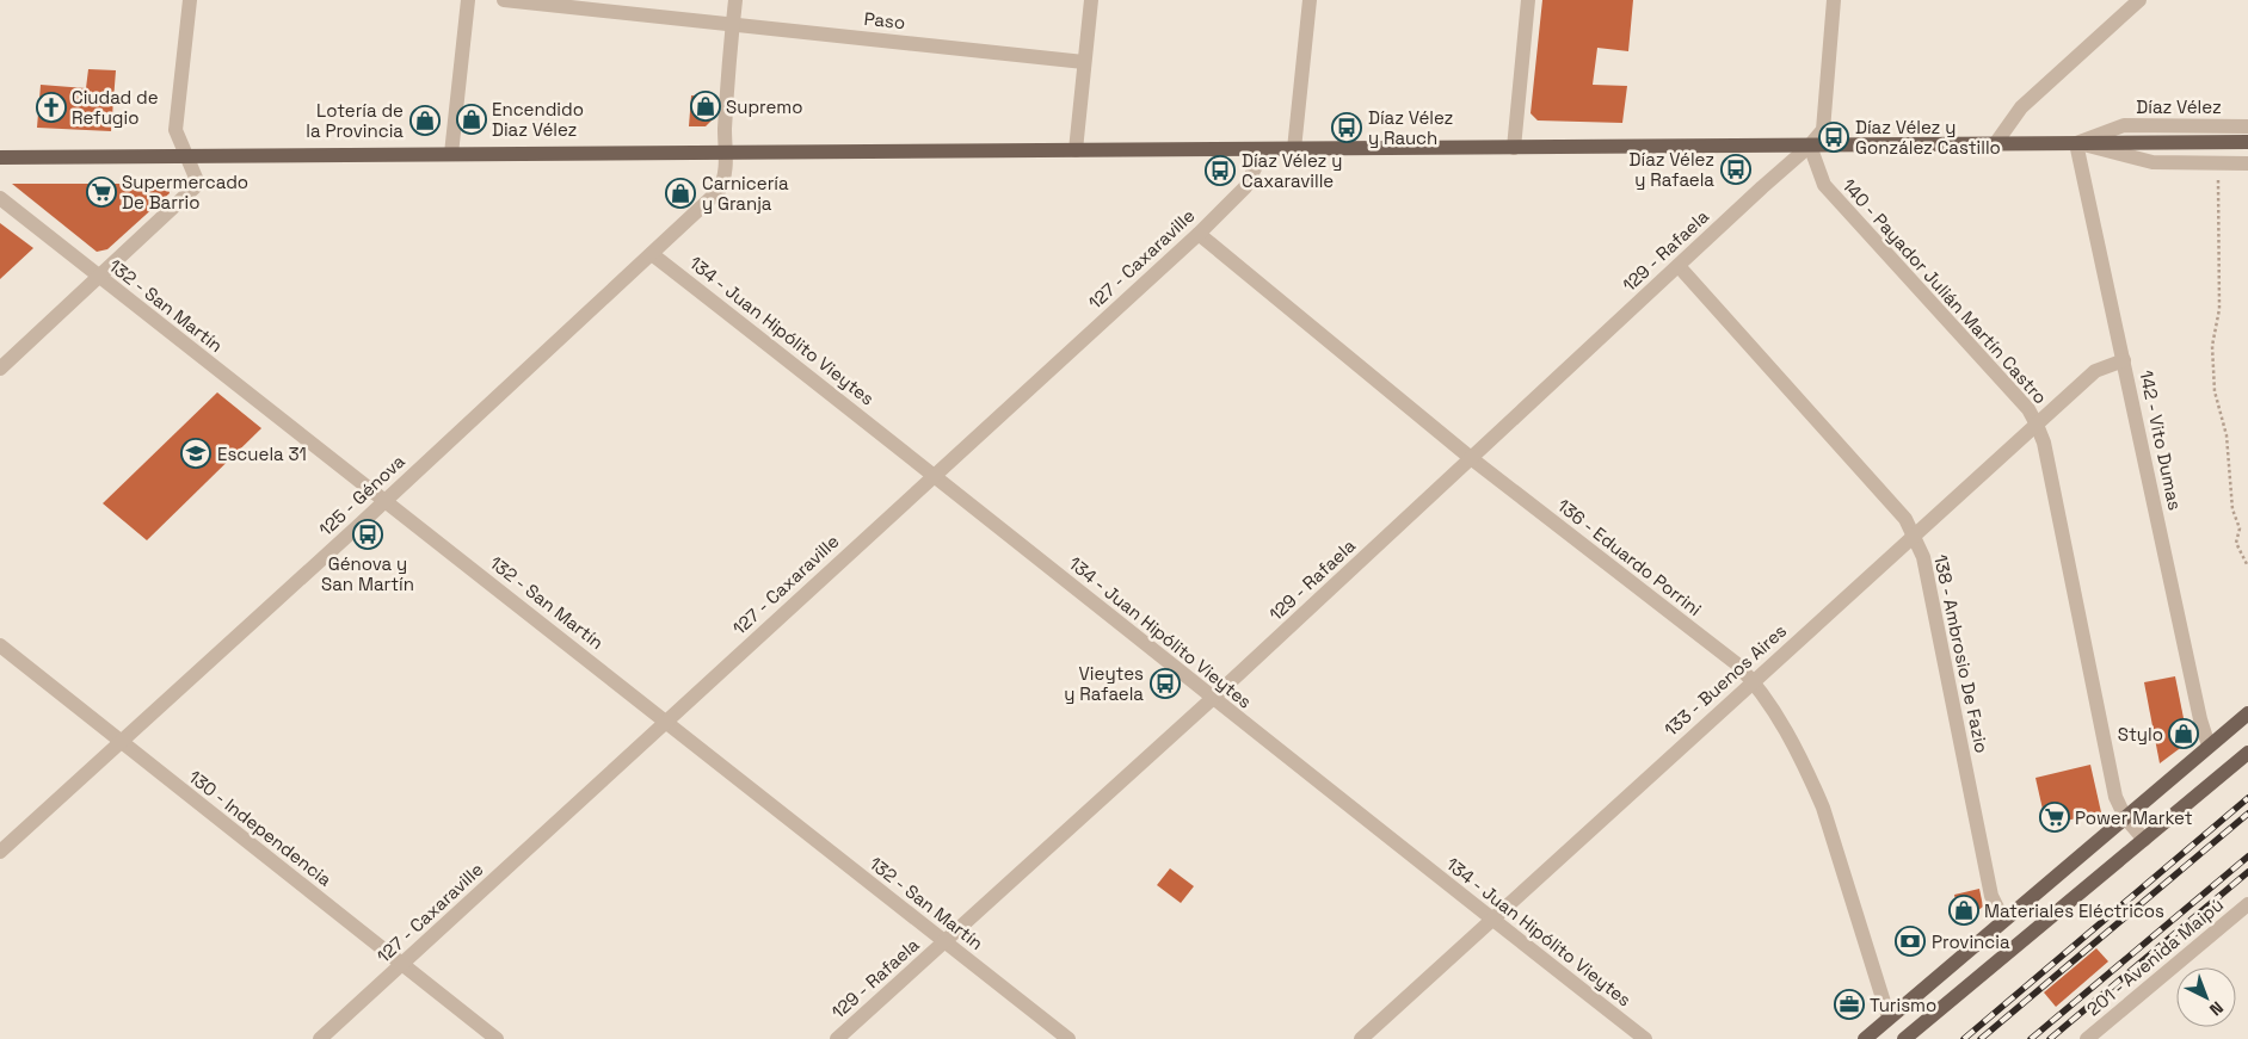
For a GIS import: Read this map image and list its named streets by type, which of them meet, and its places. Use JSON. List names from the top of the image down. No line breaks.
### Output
{"streets":{"street":["Paso","Díaz Vélez","129 - Rafaela","127 - Caxaraville","140 - Payador Julián Martín Castro","132 - San Martín","134 - Juan Hipólito Vieytes","142 - Vito Dumas","125 - Génova","136 - Eduardo Porrini","138 - Ambrosio De Fazio","133 - Buenos Aires","130 - Independencia","201 - Avenida Maipú"]},"crossings":[["Paso","125 - Génova"],["Díaz Vélez","142 - Vito Dumas"],["129 - Rafaela","140 - Payador Julián Martín Castro"],["129 - Rafaela","132 - San Martín"],["129 - Rafaela","134 - Juan Hipólito Vieytes"],["129 - Rafaela","136 - Eduardo Porrini"],["129 - Rafaela","138 - Ambrosio De Fazio"],["127 - Caxaraville","132 - San Martín"],["127 - Caxaraville","134 - Juan Hipólito Vieytes"],["127 - Caxaraville","136 - Eduardo Porrini"],["127 - Caxaraville","130 - Independencia"],["140 - Payador Julián Martín Castro","133 - Buenos Aires"],["132 - San Martín","125 - Génova"],["134 - Juan Hipólito Vieytes","125 - Génova"],["134 - Juan Hipólito Vieytes","133 - Buenos Aires"],["142 - Vito Dumas","133 - Buenos Aires"],["125 - Génova","130 - Independencia"],["136 - Eduardo Porrini","133 - Buenos Aires"],["138 - Ambrosio De Fazio","133 - Buenos Aires"]],"places":{"shop":["Supremo","Encendido Diaz Vélez","Lotería de la Provincia","Carnicería y Granja","Stylo","Materiales Eléctricos"],"church":["Ciudad de Refugio"],"bus stop":["Díaz Vélez y Rauch","Díaz Vélez y González Castillo","Díaz Vélez y Rafaela","Díaz Vélez y Caxaraville","Génova y San Martín","Vieytes y Rafaela"],"supermarket":["Supermercado De Barrio","Power Market"],"school or university":["Escuela 31"],"bank":["Provincia"],"office":["Turismo"]},"north":"bottom right"}
